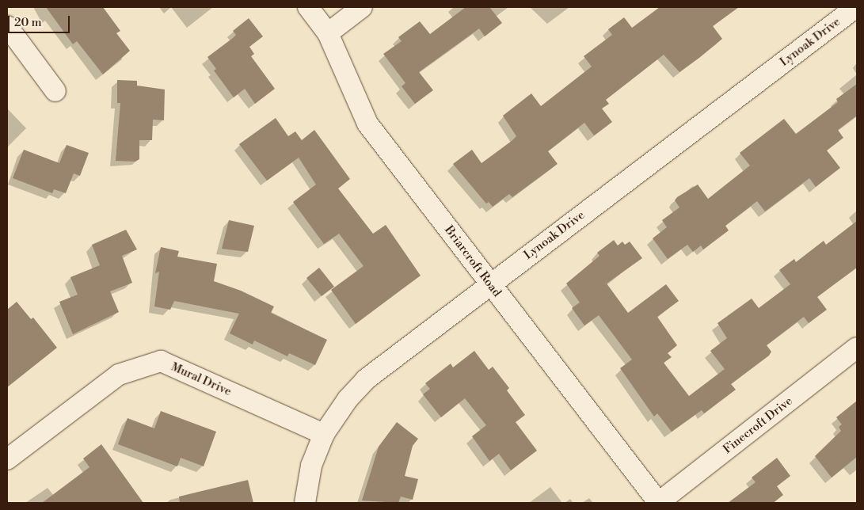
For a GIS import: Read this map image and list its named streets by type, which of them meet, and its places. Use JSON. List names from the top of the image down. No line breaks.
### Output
{"streets":{"street":["Lynoak Drive","Briarcroft Road","Mural Drive","Finecroft Drive"]},"crossings":[["Lynoak Drive","Briarcroft Road"],["Lynoak Drive","Mural Drive"],["Briarcroft Road","Finecroft Drive"]],"scale_bar":"20 m"}
